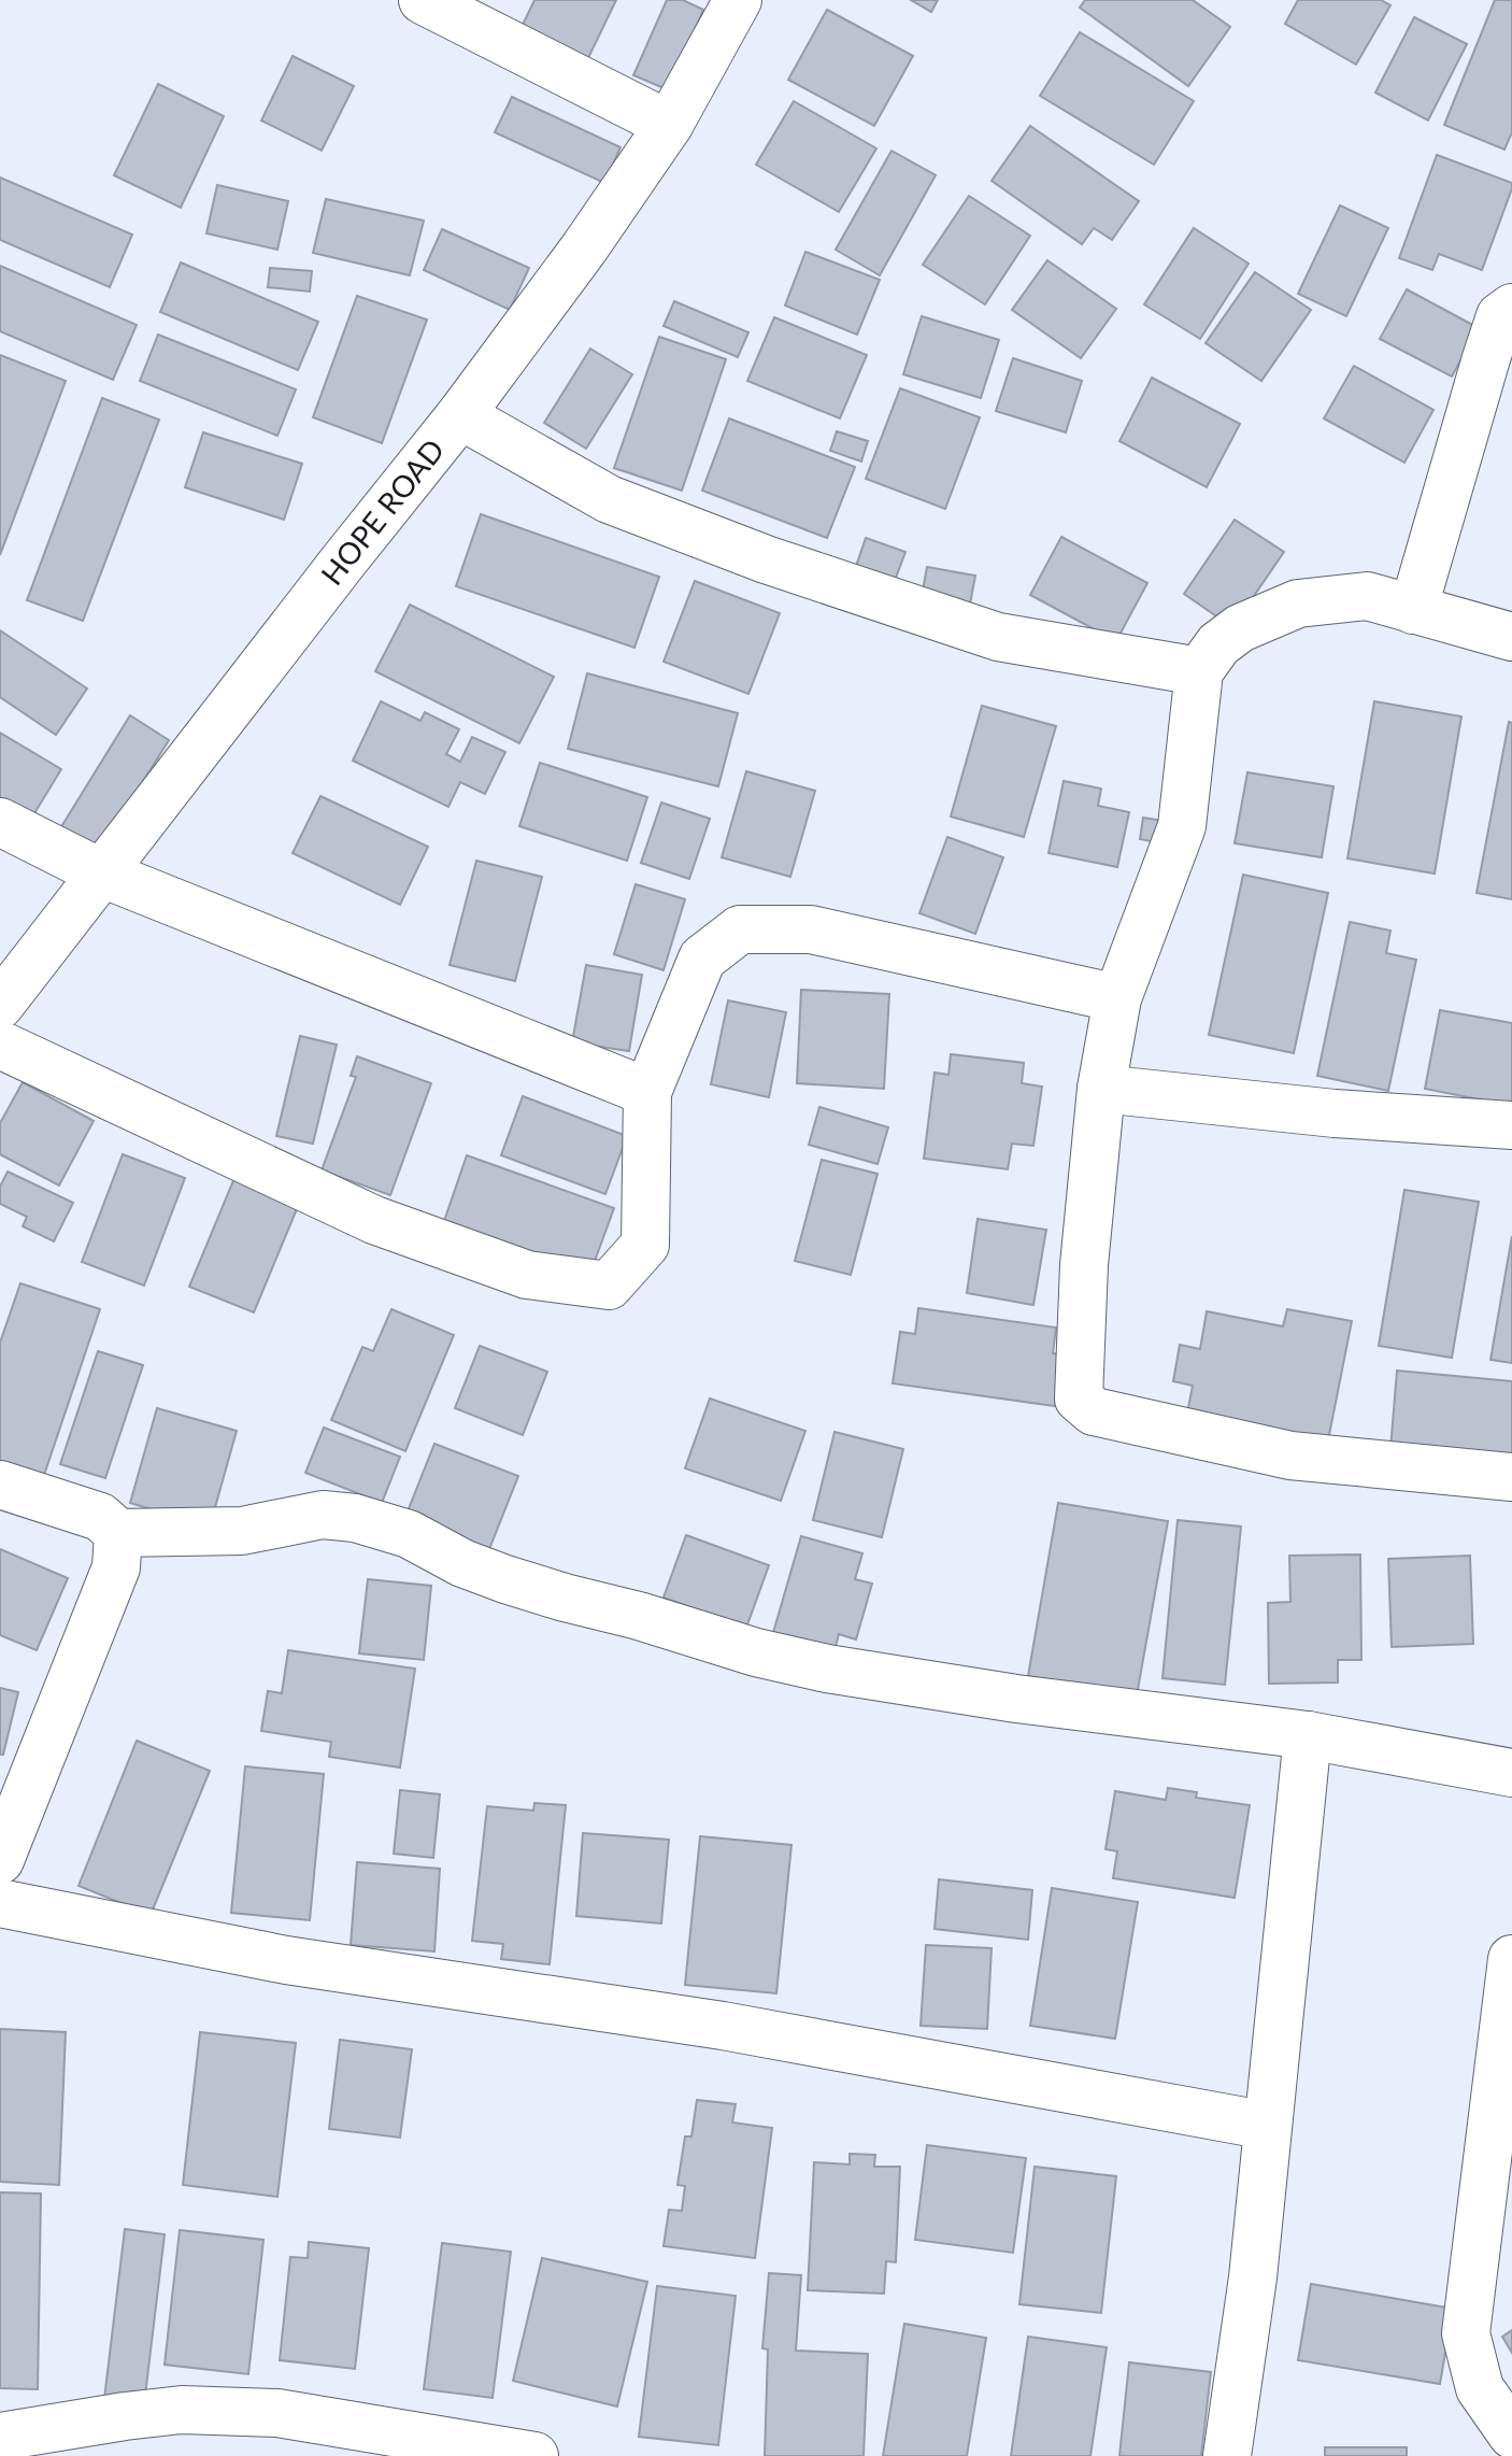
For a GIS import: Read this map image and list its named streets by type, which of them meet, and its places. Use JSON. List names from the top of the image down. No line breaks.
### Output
{"streets":{"street":["HOPE ROAD"]}}
